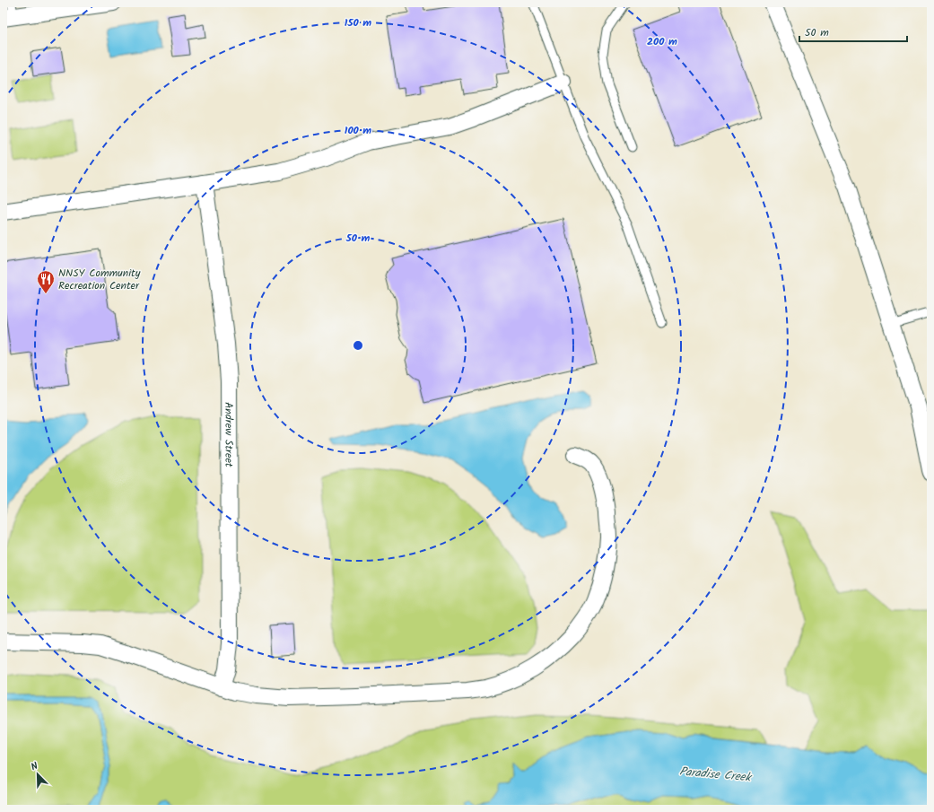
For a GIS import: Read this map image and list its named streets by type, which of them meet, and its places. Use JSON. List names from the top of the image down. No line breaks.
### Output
{"streets":{"street":["Andrew Street"]},"water":["Paradise Creek"],"places":{"restaurant":["NNSY Community Recreation Center"]},"scale_bar":"50 m","north":"top left","rings":["150 m","200 m","100 m","50 m"]}
